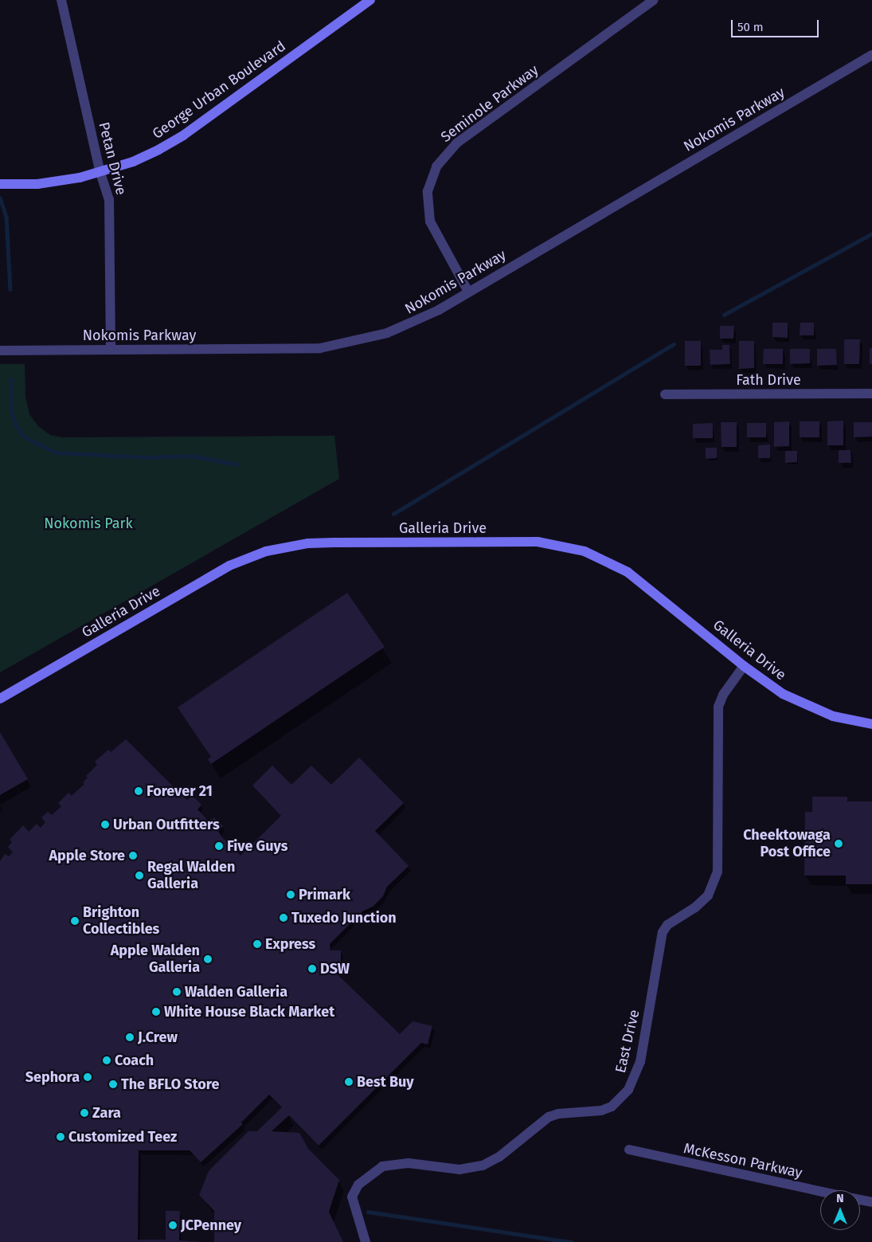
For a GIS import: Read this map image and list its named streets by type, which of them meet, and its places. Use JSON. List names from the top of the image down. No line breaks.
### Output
{"streets":{"street":["George Urban Boulevard","Seminole Parkway","Nokomis Parkway","Petan Drive","Fath Drive","Galleria Drive","East Drive","McKesson Parkway"]},"crossings":[["George Urban Boulevard","Petan Drive"],["Seminole Parkway","Nokomis Parkway"],["Nokomis Parkway","Petan Drive"],["Galleria Drive","East Drive"]],"parks":["Nokomis Park"],"places":["Forever 21","Urban Outfitters","Cheektowaga Post Office","Five Guys","Apple Store","Regal Walden Galleria","Primark","Tuxedo Junction","Brighton Collectibles","Express","Apple Walden Galleria","DSW","Walden Galleria","White House Black Market","J.Crew","Coach","Sephora","Best Buy","The BFLO Store","Zara","Customized Teez","JCPenney"],"scale_bar":"50 m","north":"top"}
